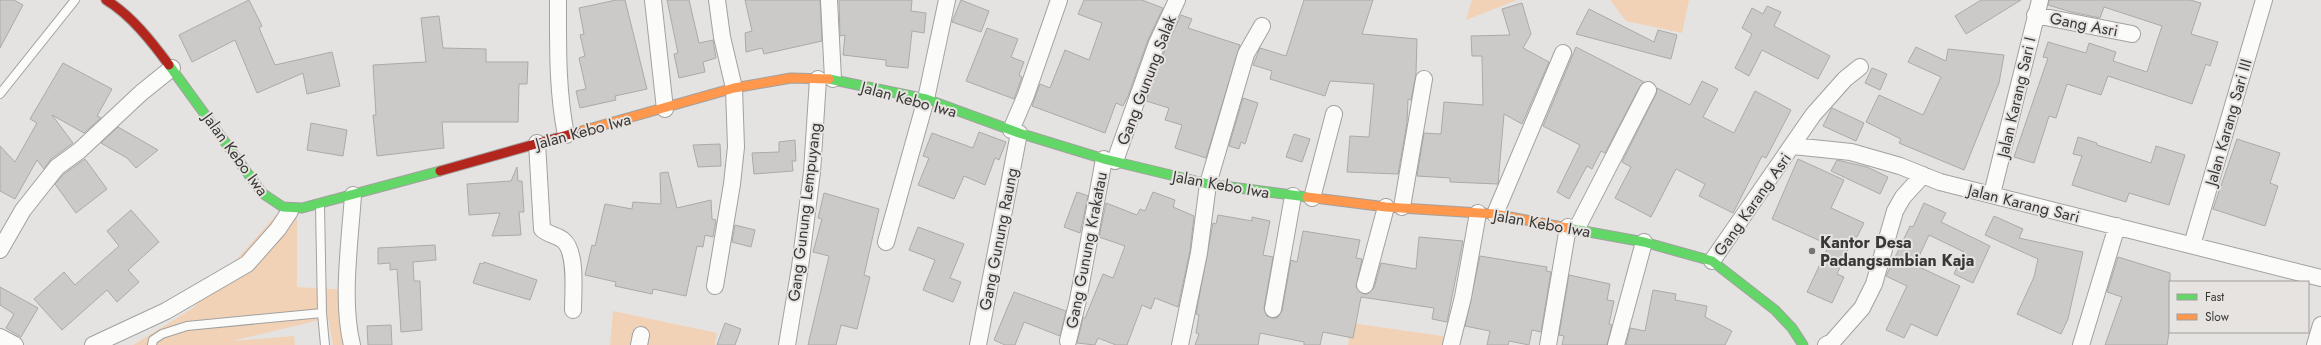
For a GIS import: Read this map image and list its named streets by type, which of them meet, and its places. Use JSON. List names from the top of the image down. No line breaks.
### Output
{"streets":{"street":["Gang Asri","Gang Gunung Salak","Jalan Karang Sari I","Jalan Kebo Iwa","Jalan Karang Sari III","Jalan Karang Sari","Gang Karang Asri","Gang Gunung Lempuyang","Gang Gunung Raung","Gang Gunung Krakatau"]},"crossings":[["Gang Asri","Jalan Karang Sari I"],["Gang Gunung Salak","Jalan Kebo Iwa"],["Gang Gunung Salak","Gang Gunung Krakatau"],["Jalan Karang Sari I","Jalan Karang Sari"],["Jalan Kebo Iwa","Gang Karang Asri"],["Jalan Kebo Iwa","Gang Gunung Lempuyang"],["Jalan Kebo Iwa","Gang Gunung Raung"],["Jalan Kebo Iwa","Gang Gunung Krakatau"],["Jalan Karang Sari III","Jalan Karang Sari"],["Jalan Karang Sari","Gang Karang Asri"]],"places":["Kantor Desa Padangsambian Kaja"],"legend":["Fast","Slow"]}
